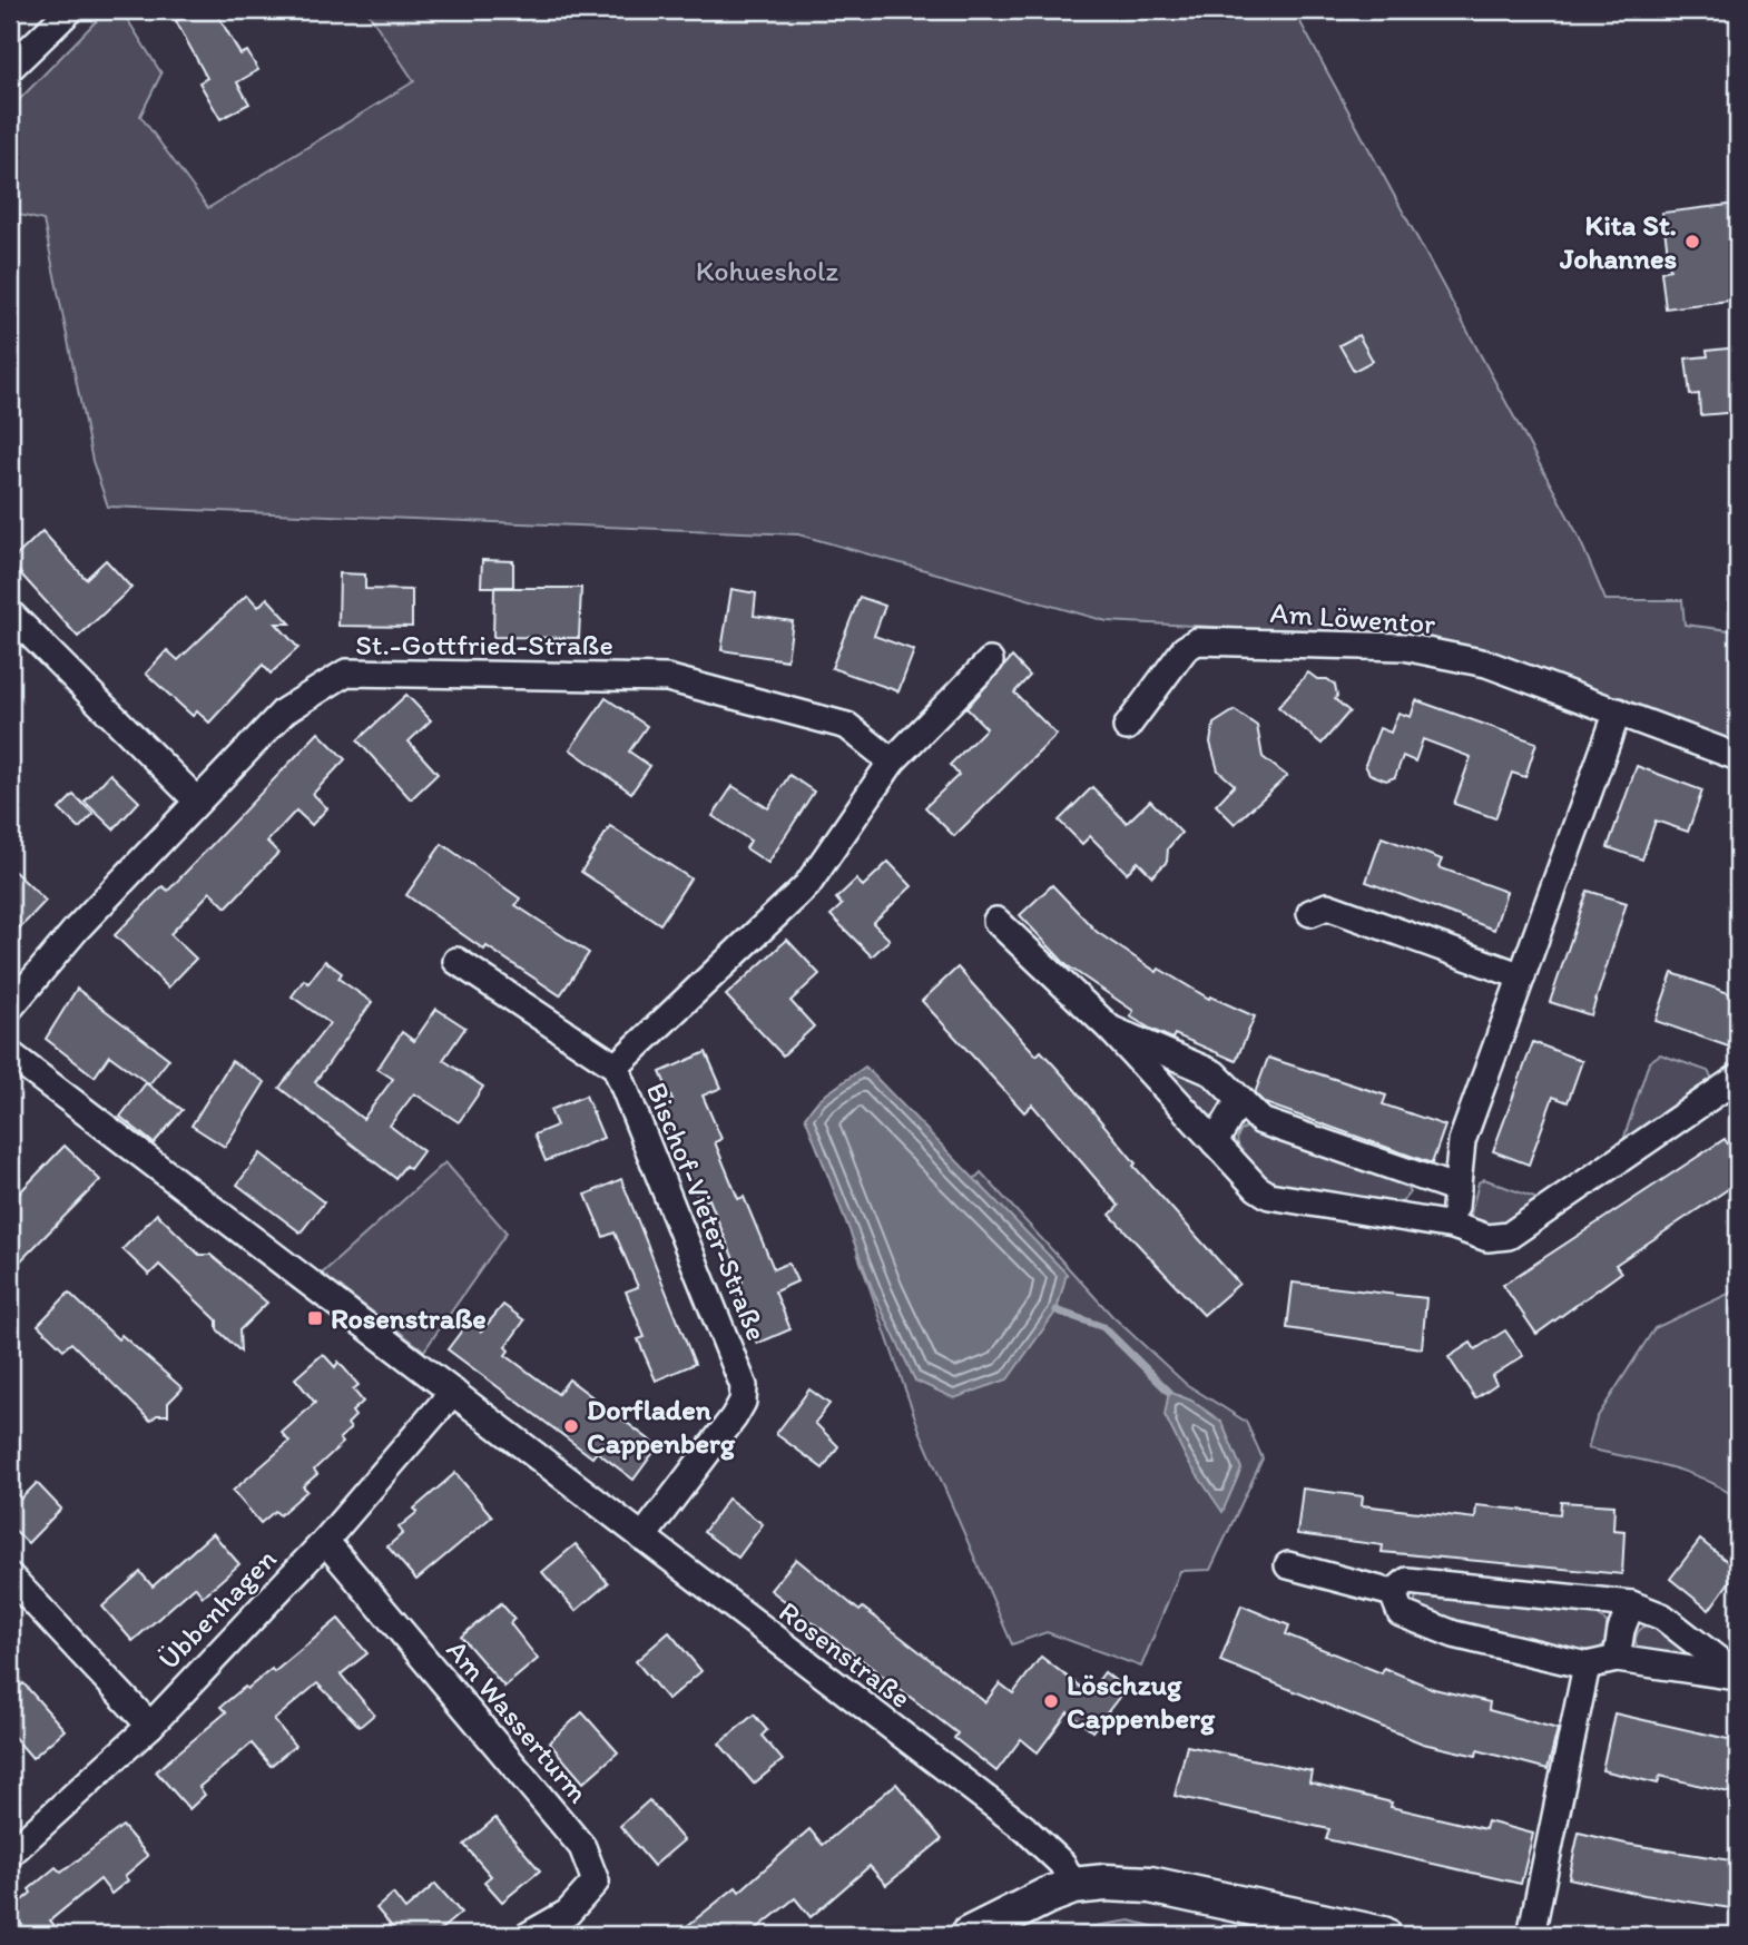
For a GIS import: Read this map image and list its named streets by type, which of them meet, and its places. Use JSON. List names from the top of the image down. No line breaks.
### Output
{"streets":{"street":["Am Löwentor","St.-Gottfried-Straße","Bischof-Vieter-Straße","Übbenhagen","Rosenstraße","Am Wasserturm"]},"crossings":[["Bischof-Vieter-Straße","Rosenstraße"],["Übbenhagen","Rosenstraße"],["Übbenhagen","Am Wasserturm"]],"parks":["Kohuesholz"],"places":{"other":["Kita St. Johannes","Dorfladen Cappenberg","Löschzug Cappenberg"],"transit":["Rosenstraße"]}}
